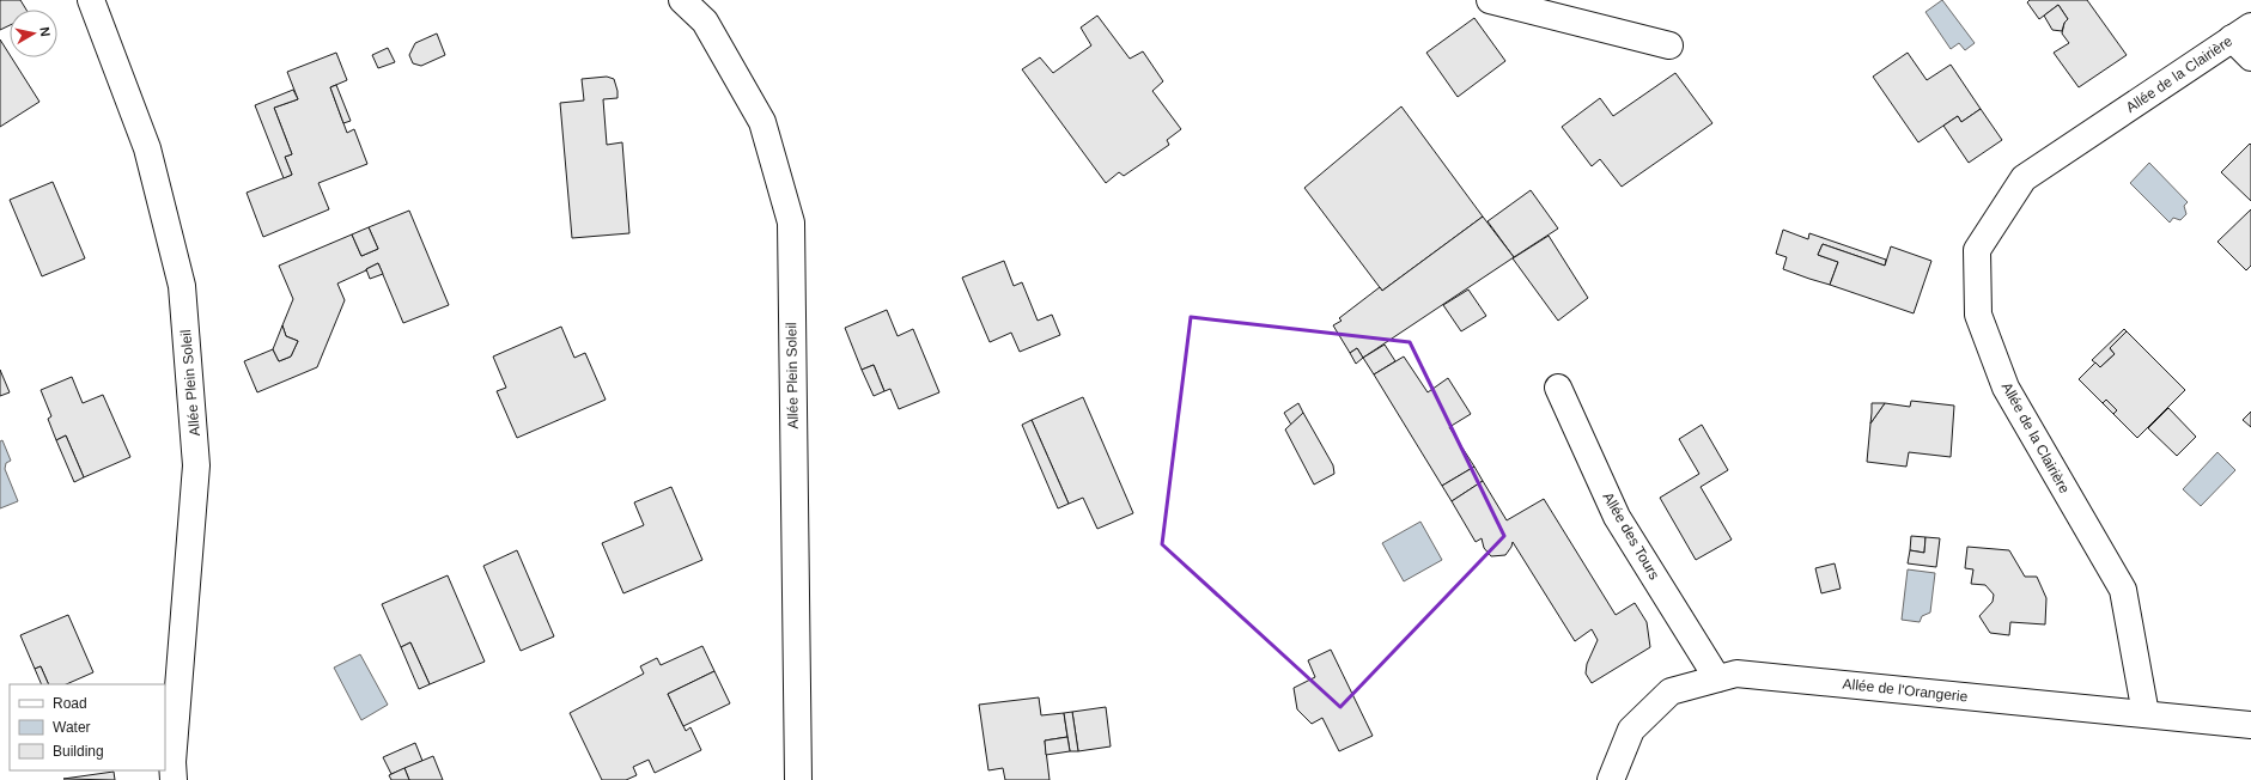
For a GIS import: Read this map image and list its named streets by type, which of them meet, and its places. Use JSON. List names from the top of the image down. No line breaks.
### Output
{"streets":{"street":["Allée de la Clairière","Allée Plein Soleil","Allée des Tours","Allée de l'Orangerie"]},"crossings":[["Allée de la Clairière","Allée de l'Orangerie"],["Allée des Tours","Allée de l'Orangerie"]],"legend":["Road","Water","Building"],"north":"right"}
